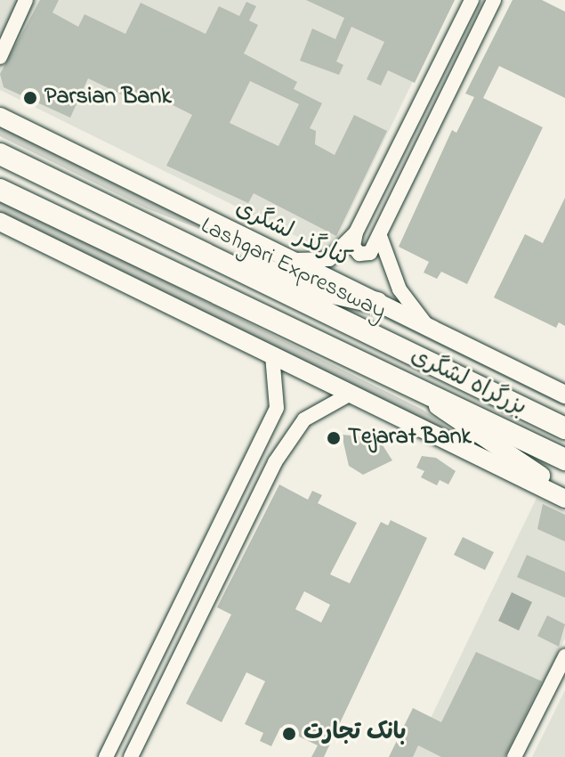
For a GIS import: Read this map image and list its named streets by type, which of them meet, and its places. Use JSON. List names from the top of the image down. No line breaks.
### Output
{"streets":{"highway":["Lashgari Expressway","بزرگراه لشگری"],"main road":["کنارگذر لشگری"]},"places":["Parsian Bank","Tejarat Bank","بانک تجارت"]}
